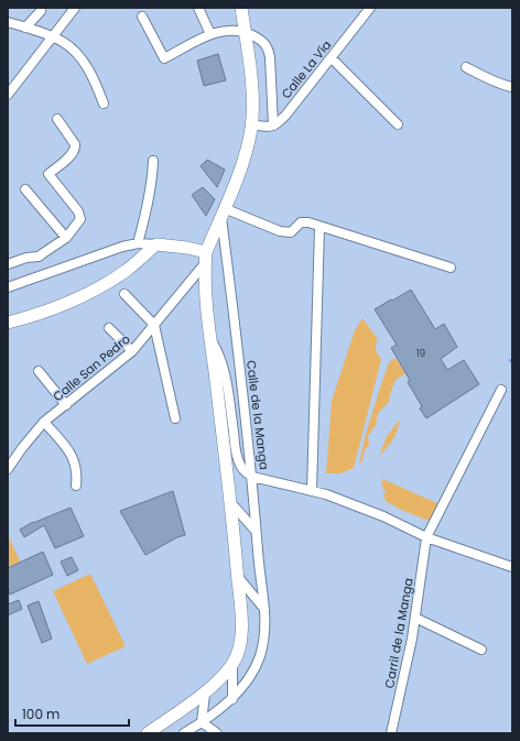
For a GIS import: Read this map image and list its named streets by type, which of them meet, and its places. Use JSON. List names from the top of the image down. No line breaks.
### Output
{"streets":{"street":["Calle La Vía","Calle San Pedro","Calle de la Manga","Carril de la Manga"]},"crossings":[["Calle de la Manga","Carril de la Manga"]],"house_numbers":["19"],"scale_bar":"100 m"}
